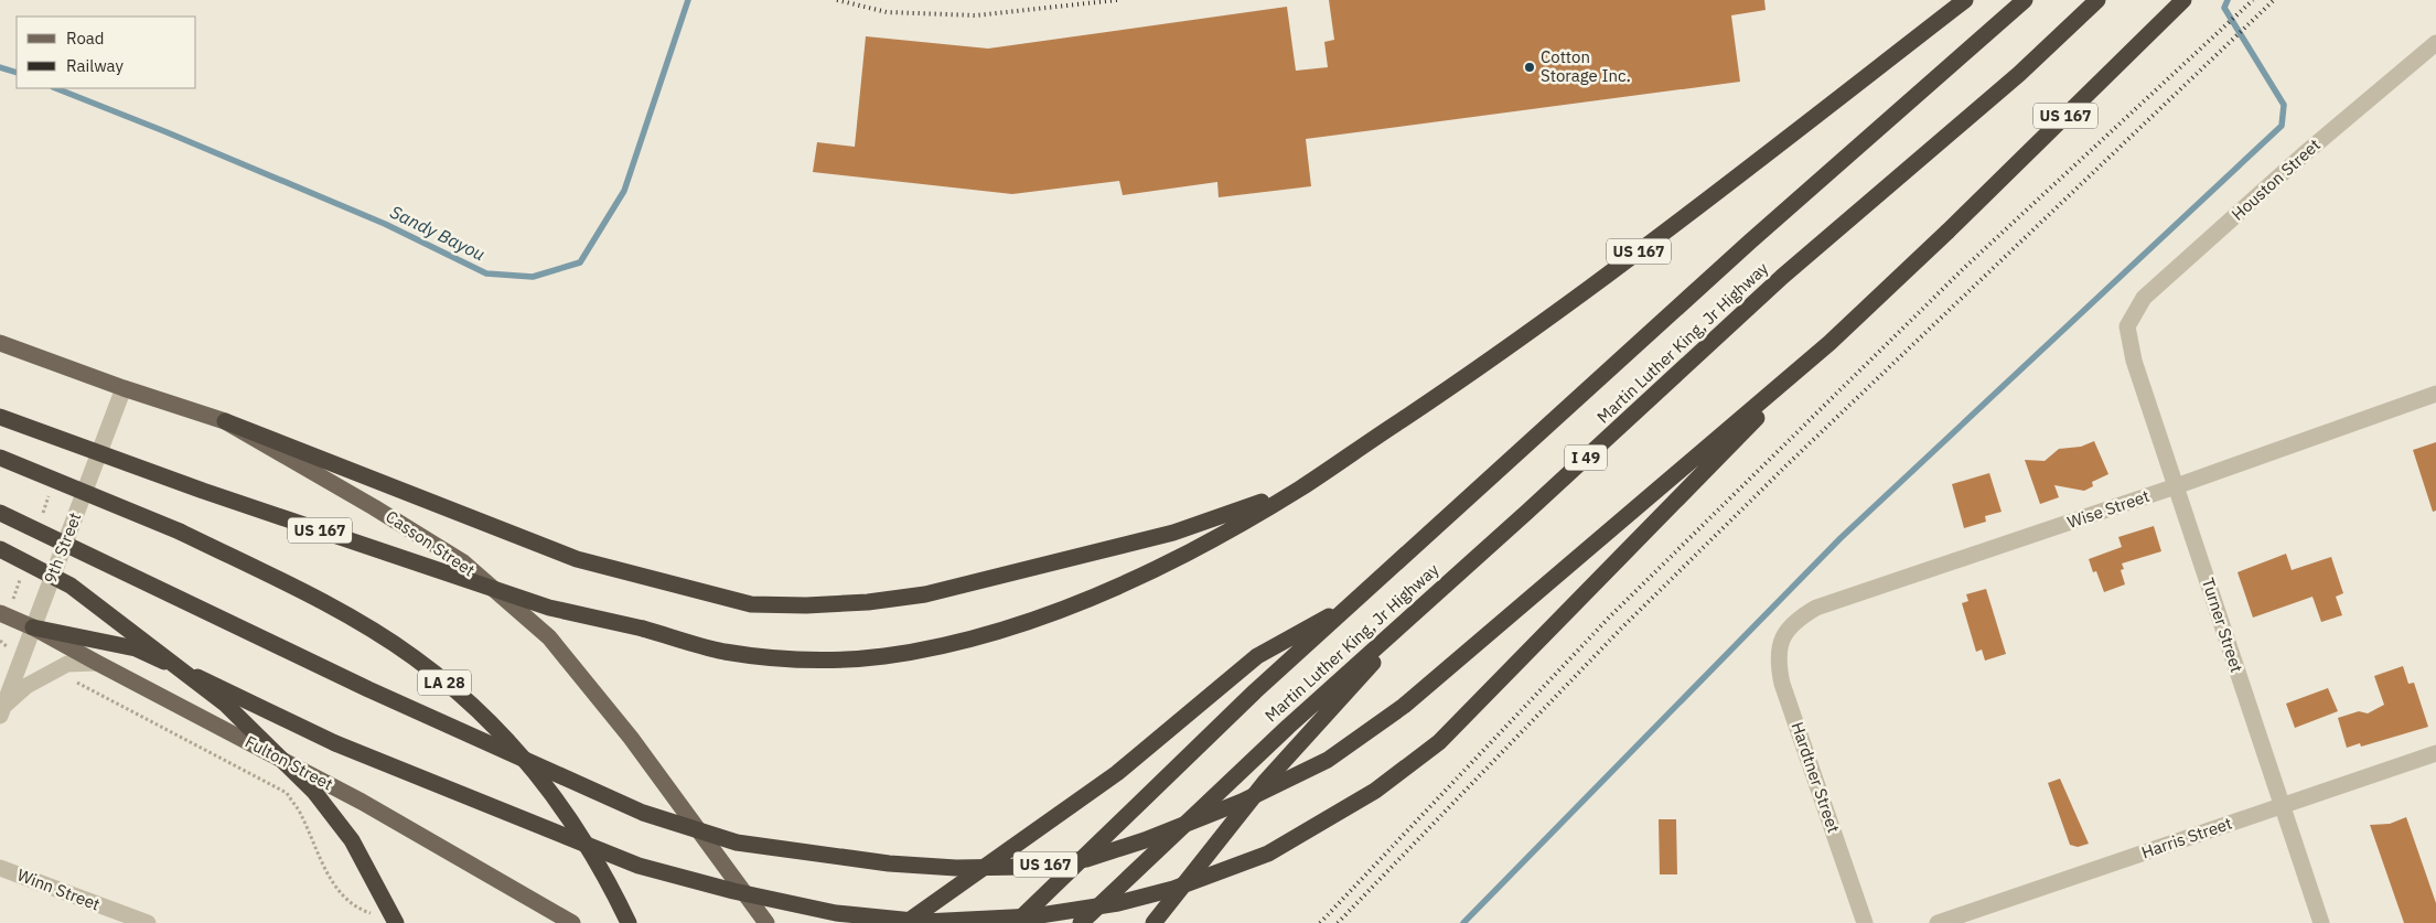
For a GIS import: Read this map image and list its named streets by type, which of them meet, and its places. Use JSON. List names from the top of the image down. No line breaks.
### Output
{"streets":{"highway":["US 167","Martin Luther King, Jr Highway","I 49","LA 28"],"main road":["Casson Street","Fulton Street"],"street":["Houston Street","Wise Street","9th Street","Turner Street","Hardtner Street","Harris Street","Winn Street"]},"crossings":[["Houston Street","Turner Street"],["Wise Street","Turner Street"],["Wise Street","Hardtner Street"],["Casson Street","9th Street"],["9th Street","Fulton Street"],["Turner Street","Harris Street"]],"water":["Sandy Bayou"],"places":["Cotton Storage Inc."],"legend":["Road","Railway"]}
